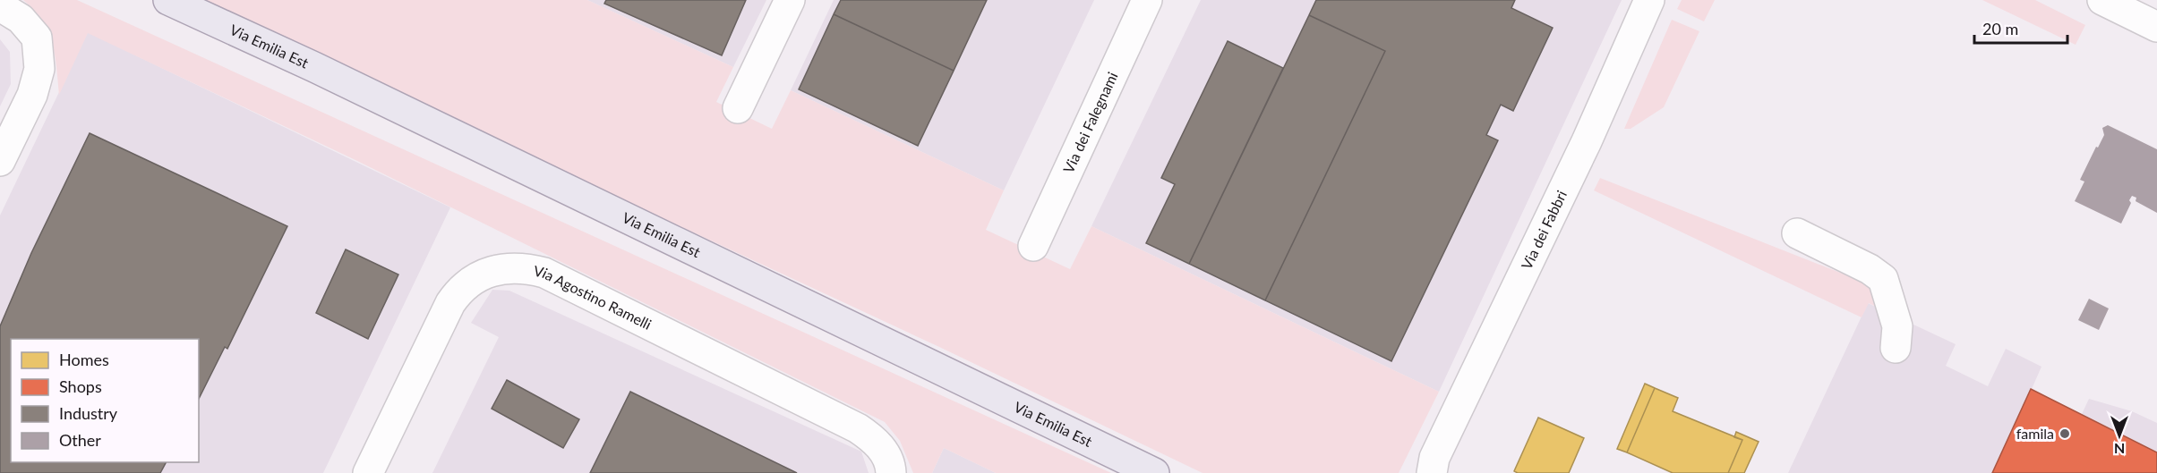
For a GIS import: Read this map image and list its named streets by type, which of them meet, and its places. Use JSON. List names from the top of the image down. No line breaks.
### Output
{"streets":{"main road":["Via Emilia Est"],"street":["Via dei Falegnami","Via dei Fabbri","Via Agostino Ramelli"]},"places":["famila"],"legend":["Homes","Shops","Industry","Other"],"scale_bar":"20 m","north":"bottom"}
